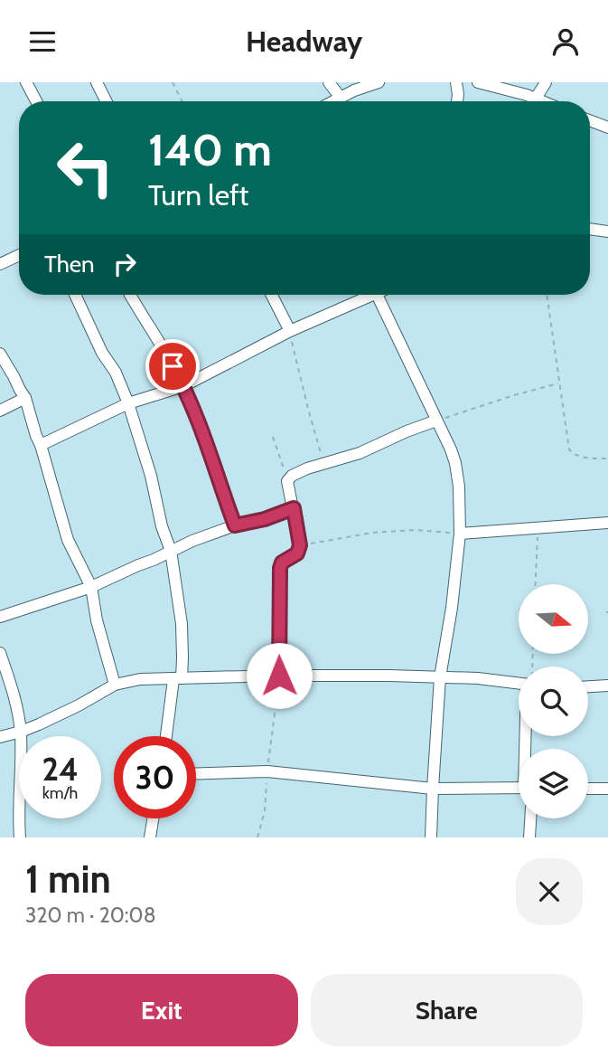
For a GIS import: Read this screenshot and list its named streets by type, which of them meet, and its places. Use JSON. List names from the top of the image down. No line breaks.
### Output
{"north":"right","page":{"header":"Headway","turn":["140 m","Turn left"],"then":"Then","speed":"24 km/h","limit":"30","heading":["1 min","320 m · 20:08"],"buttons":["Exit","Share"]}}
